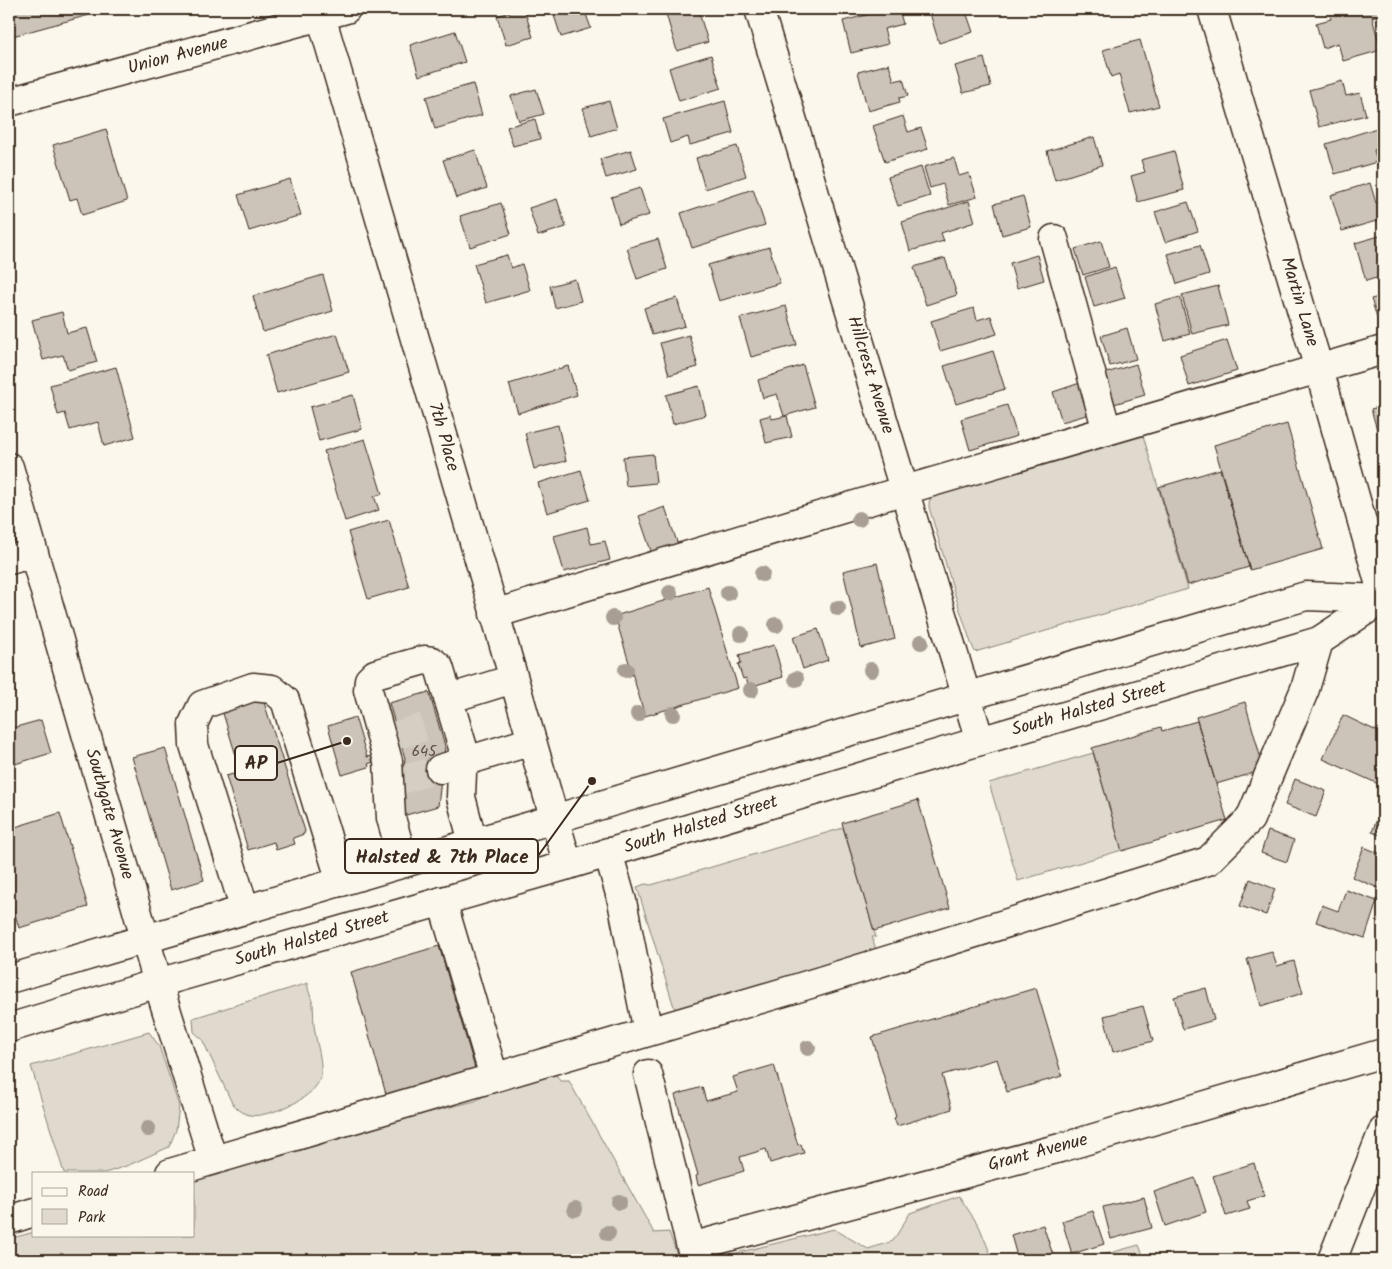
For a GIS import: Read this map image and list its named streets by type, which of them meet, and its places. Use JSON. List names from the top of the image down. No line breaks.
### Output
{"streets":{"street":["Union Avenue","Martin Lane","Hillcrest Avenue","7th Place","South Halsted Street","Southgate Avenue","Grant Avenue"]},"crossings":[["Union Avenue","7th Place"],["Martin Lane","South Halsted Street"],["Hillcrest Avenue","South Halsted Street"],["7th Place","South Halsted Street"],["South Halsted Street","Southgate Avenue"]],"places":["AP","Halsted & 7th Place"],"house_numbers":["645"],"legend":["Road","Park"]}
